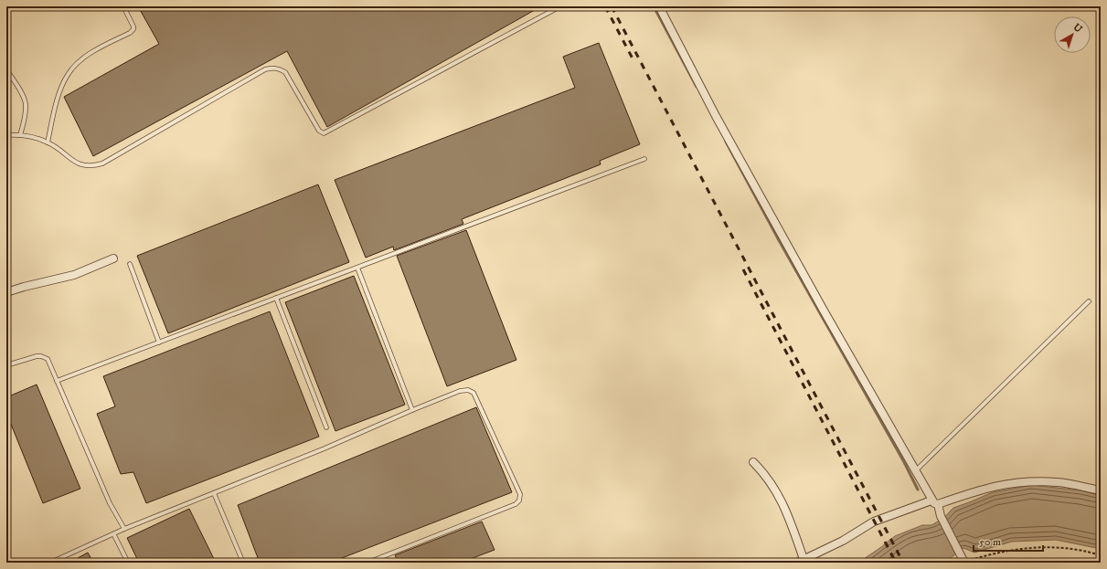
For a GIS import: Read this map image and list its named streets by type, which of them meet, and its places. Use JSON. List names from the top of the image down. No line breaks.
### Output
{"scale_bar":"50 m","north":"top right"}
